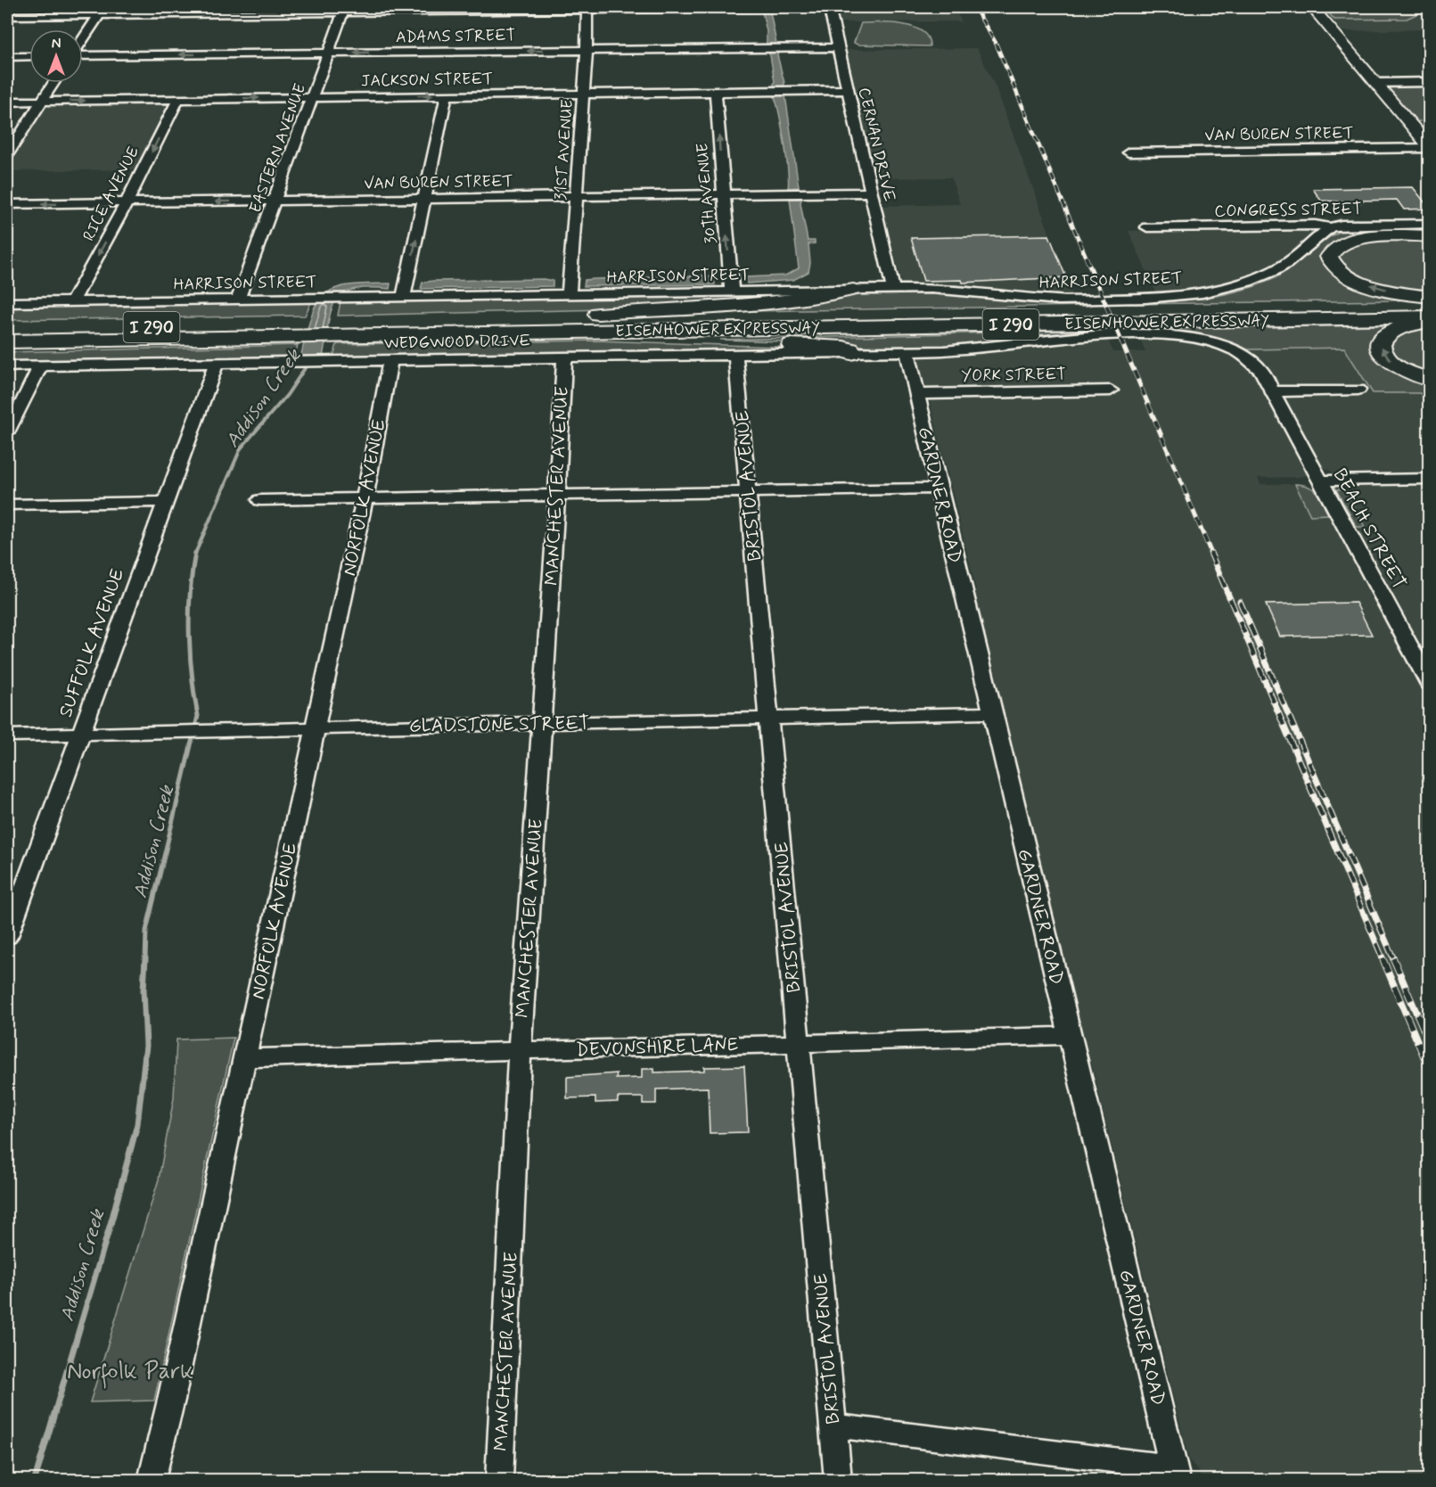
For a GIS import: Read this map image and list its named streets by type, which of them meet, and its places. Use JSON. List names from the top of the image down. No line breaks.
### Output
{"streets":{"highway":["EISENHOWER EXPRESSWAY","I 290"],"street":["ADAMS STREET","JACKSON STREET","VAN BUREN STREET","CERNAN DRIVE","EASTERN AVENUE","31ST AVENUE","RICE AVENUE","30TH AVENUE","CONGRESS STREET","HARRISON STREET","WEDGWOOD DRIVE","YORK STREET","MANCHESTER AVENUE","BRISTOL AVENUE","GARDNER ROAD","NORFOLK AVENUE","BEACH STREET","SUFFOLK AVENUE","GLADSTONE STREET","DEVONSHIRE LANE"]},"crossings":[["ADAMS STREET","CERNAN DRIVE"],["ADAMS STREET","EASTERN AVENUE"],["ADAMS STREET","31ST AVENUE"],["JACKSON STREET","CERNAN DRIVE"],["JACKSON STREET","EASTERN AVENUE"],["JACKSON STREET","31ST AVENUE"],["JACKSON STREET","RICE AVENUE"],["JACKSON STREET","30TH AVENUE"],["VAN BUREN STREET","CERNAN DRIVE"],["VAN BUREN STREET","EASTERN AVENUE"],["VAN BUREN STREET","31ST AVENUE"],["VAN BUREN STREET","RICE AVENUE"],["VAN BUREN STREET","30TH AVENUE"],["CERNAN DRIVE","HARRISON STREET"],["EASTERN AVENUE","HARRISON STREET"],["31ST AVENUE","HARRISON STREET"],["RICE AVENUE","HARRISON STREET"],["30TH AVENUE","HARRISON STREET"],["CONGRESS STREET","HARRISON STREET"],["WEDGWOOD DRIVE","MANCHESTER AVENUE"],["WEDGWOOD DRIVE","BRISTOL AVENUE"],["WEDGWOOD DRIVE","GARDNER ROAD"],["WEDGWOOD DRIVE","NORFOLK AVENUE"],["WEDGWOOD DRIVE","BEACH STREET"],["WEDGWOOD DRIVE","SUFFOLK AVENUE"],["YORK STREET","GARDNER ROAD"],["MANCHESTER AVENUE","GLADSTONE STREET"],["MANCHESTER AVENUE","DEVONSHIRE LANE"],["BRISTOL AVENUE","GLADSTONE STREET"],["BRISTOL AVENUE","DEVONSHIRE LANE"],["GARDNER ROAD","BEACH STREET"],["GARDNER ROAD","GLADSTONE STREET"],["GARDNER ROAD","DEVONSHIRE LANE"],["NORFOLK AVENUE","GLADSTONE STREET"],["NORFOLK AVENUE","DEVONSHIRE LANE"],["SUFFOLK AVENUE","GLADSTONE STREET"]],"one_way":["30TH AVENUE"],"water":["Addison Creek"],"parks":["Norfolk Park"],"north":"top"}
